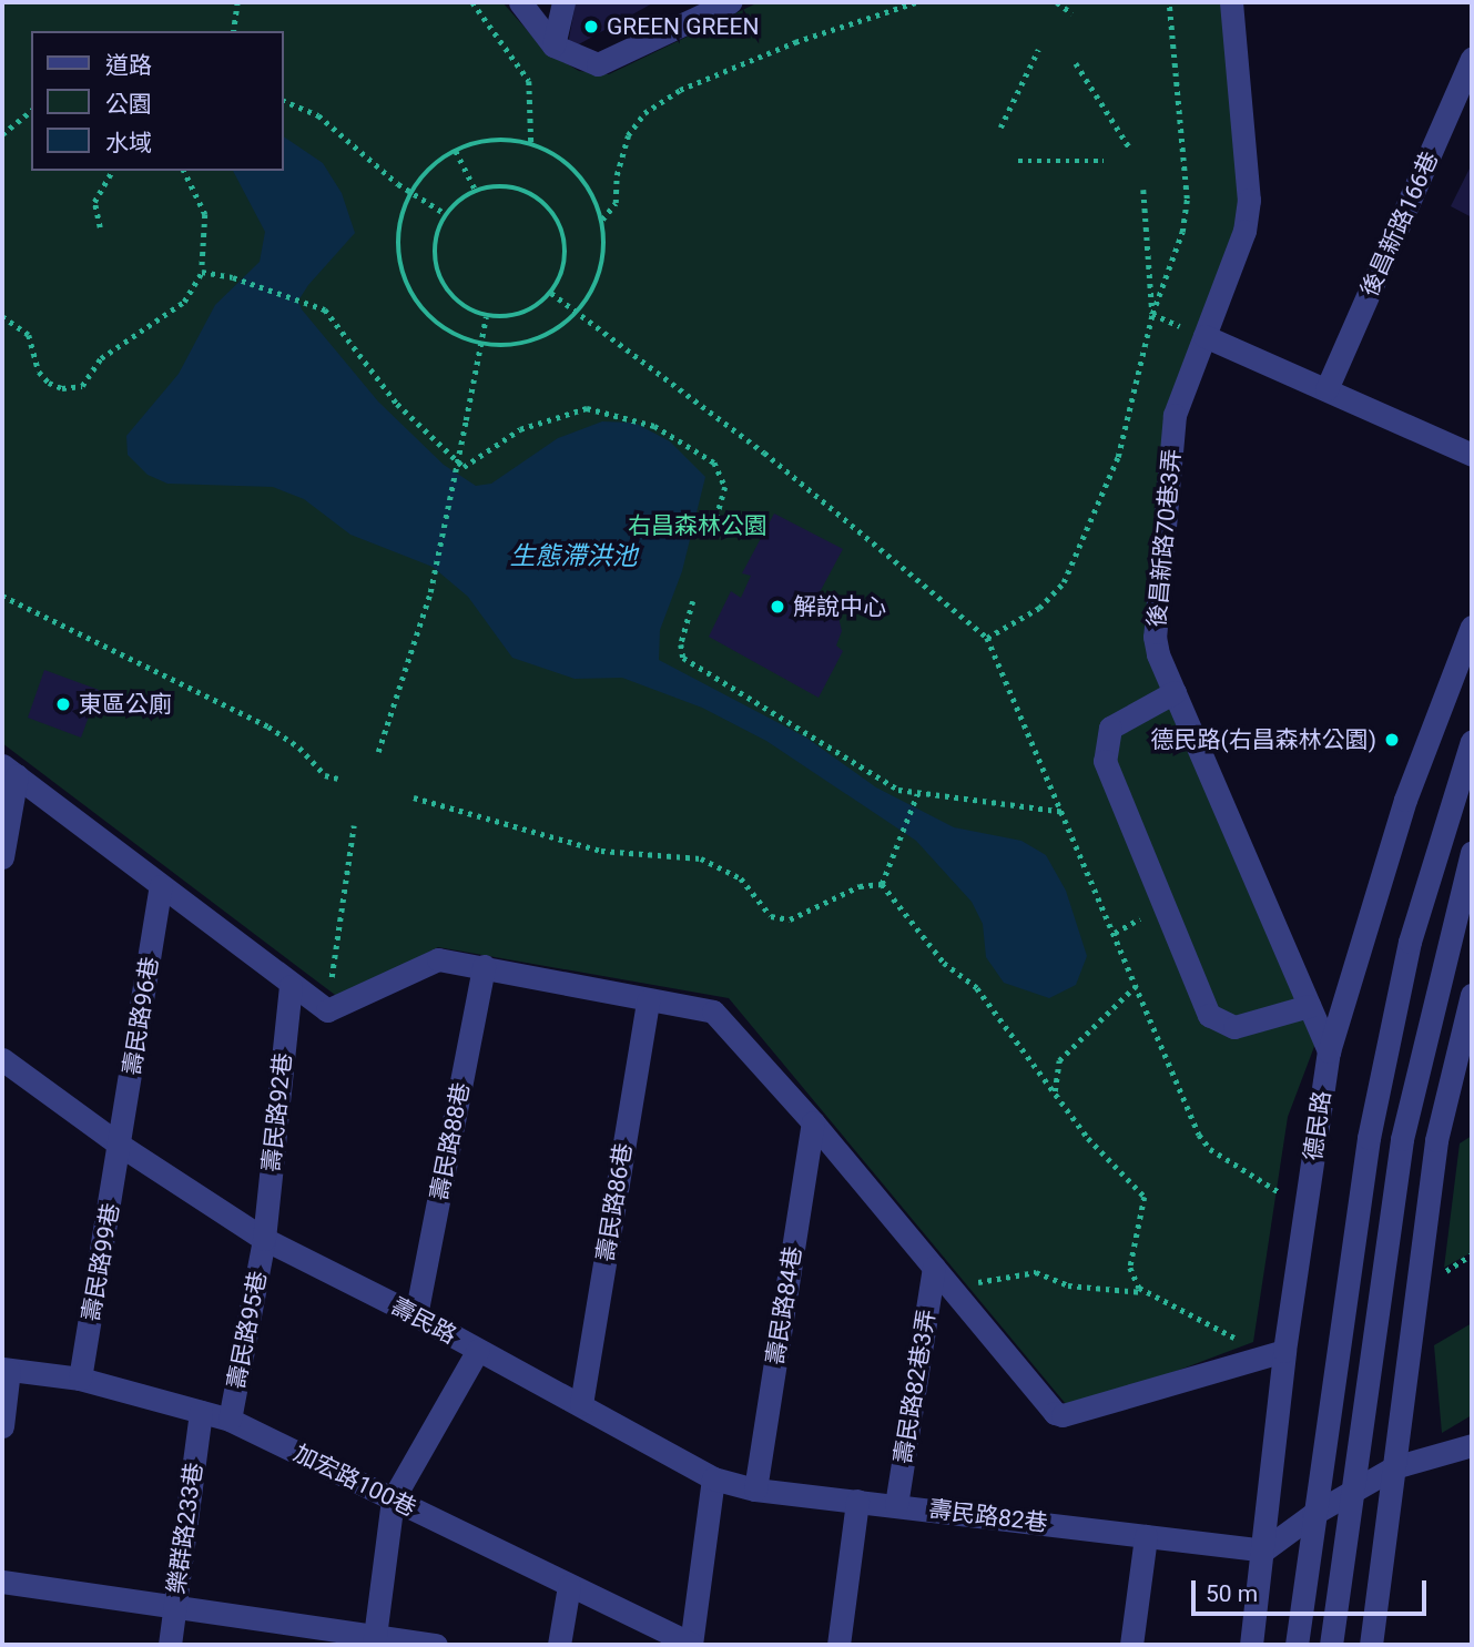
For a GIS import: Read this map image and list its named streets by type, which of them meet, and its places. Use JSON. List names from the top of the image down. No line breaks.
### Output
{"streets":{"street":["後昌新路166巷","後昌新路70巷3弄","壽民路96巷","壽民路92巷","德民路","壽民路88巷","壽民路86巷","壽民路99巷","壽民路84巷","壽民路","壽民路95巷","壽民路82巷3弄","加宏路100巷","壽民路82巷","樂群路233巷"]},"crossings":[["後昌新路70巷3弄","德民路"],["壽民路96巷","壽民路99巷"],["壽民路96巷","壽民路"],["壽民路92巷","壽民路"],["壽民路92巷","壽民路95巷"],["德民路","壽民路82巷"],["壽民路88巷","壽民路"],["壽民路86巷","壽民路"],["壽民路99巷","壽民路"],["壽民路99巷","加宏路100巷"],["壽民路84巷","壽民路82巷"],["壽民路","壽民路95巷"],["壽民路","壽民路82巷"],["壽民路95巷","加宏路100巷"],["壽民路82巷3弄","壽民路82巷"],["加宏路100巷","樂群路233巷"]],"water":["生態滯洪池"],"parks":["右昌森林公園"],"places":["GREEN GREEN","解說中心","東區公廁","德民路(右昌森林公園)"],"legend":["道路","公園","水域"],"scale_bar":"50 m"}
